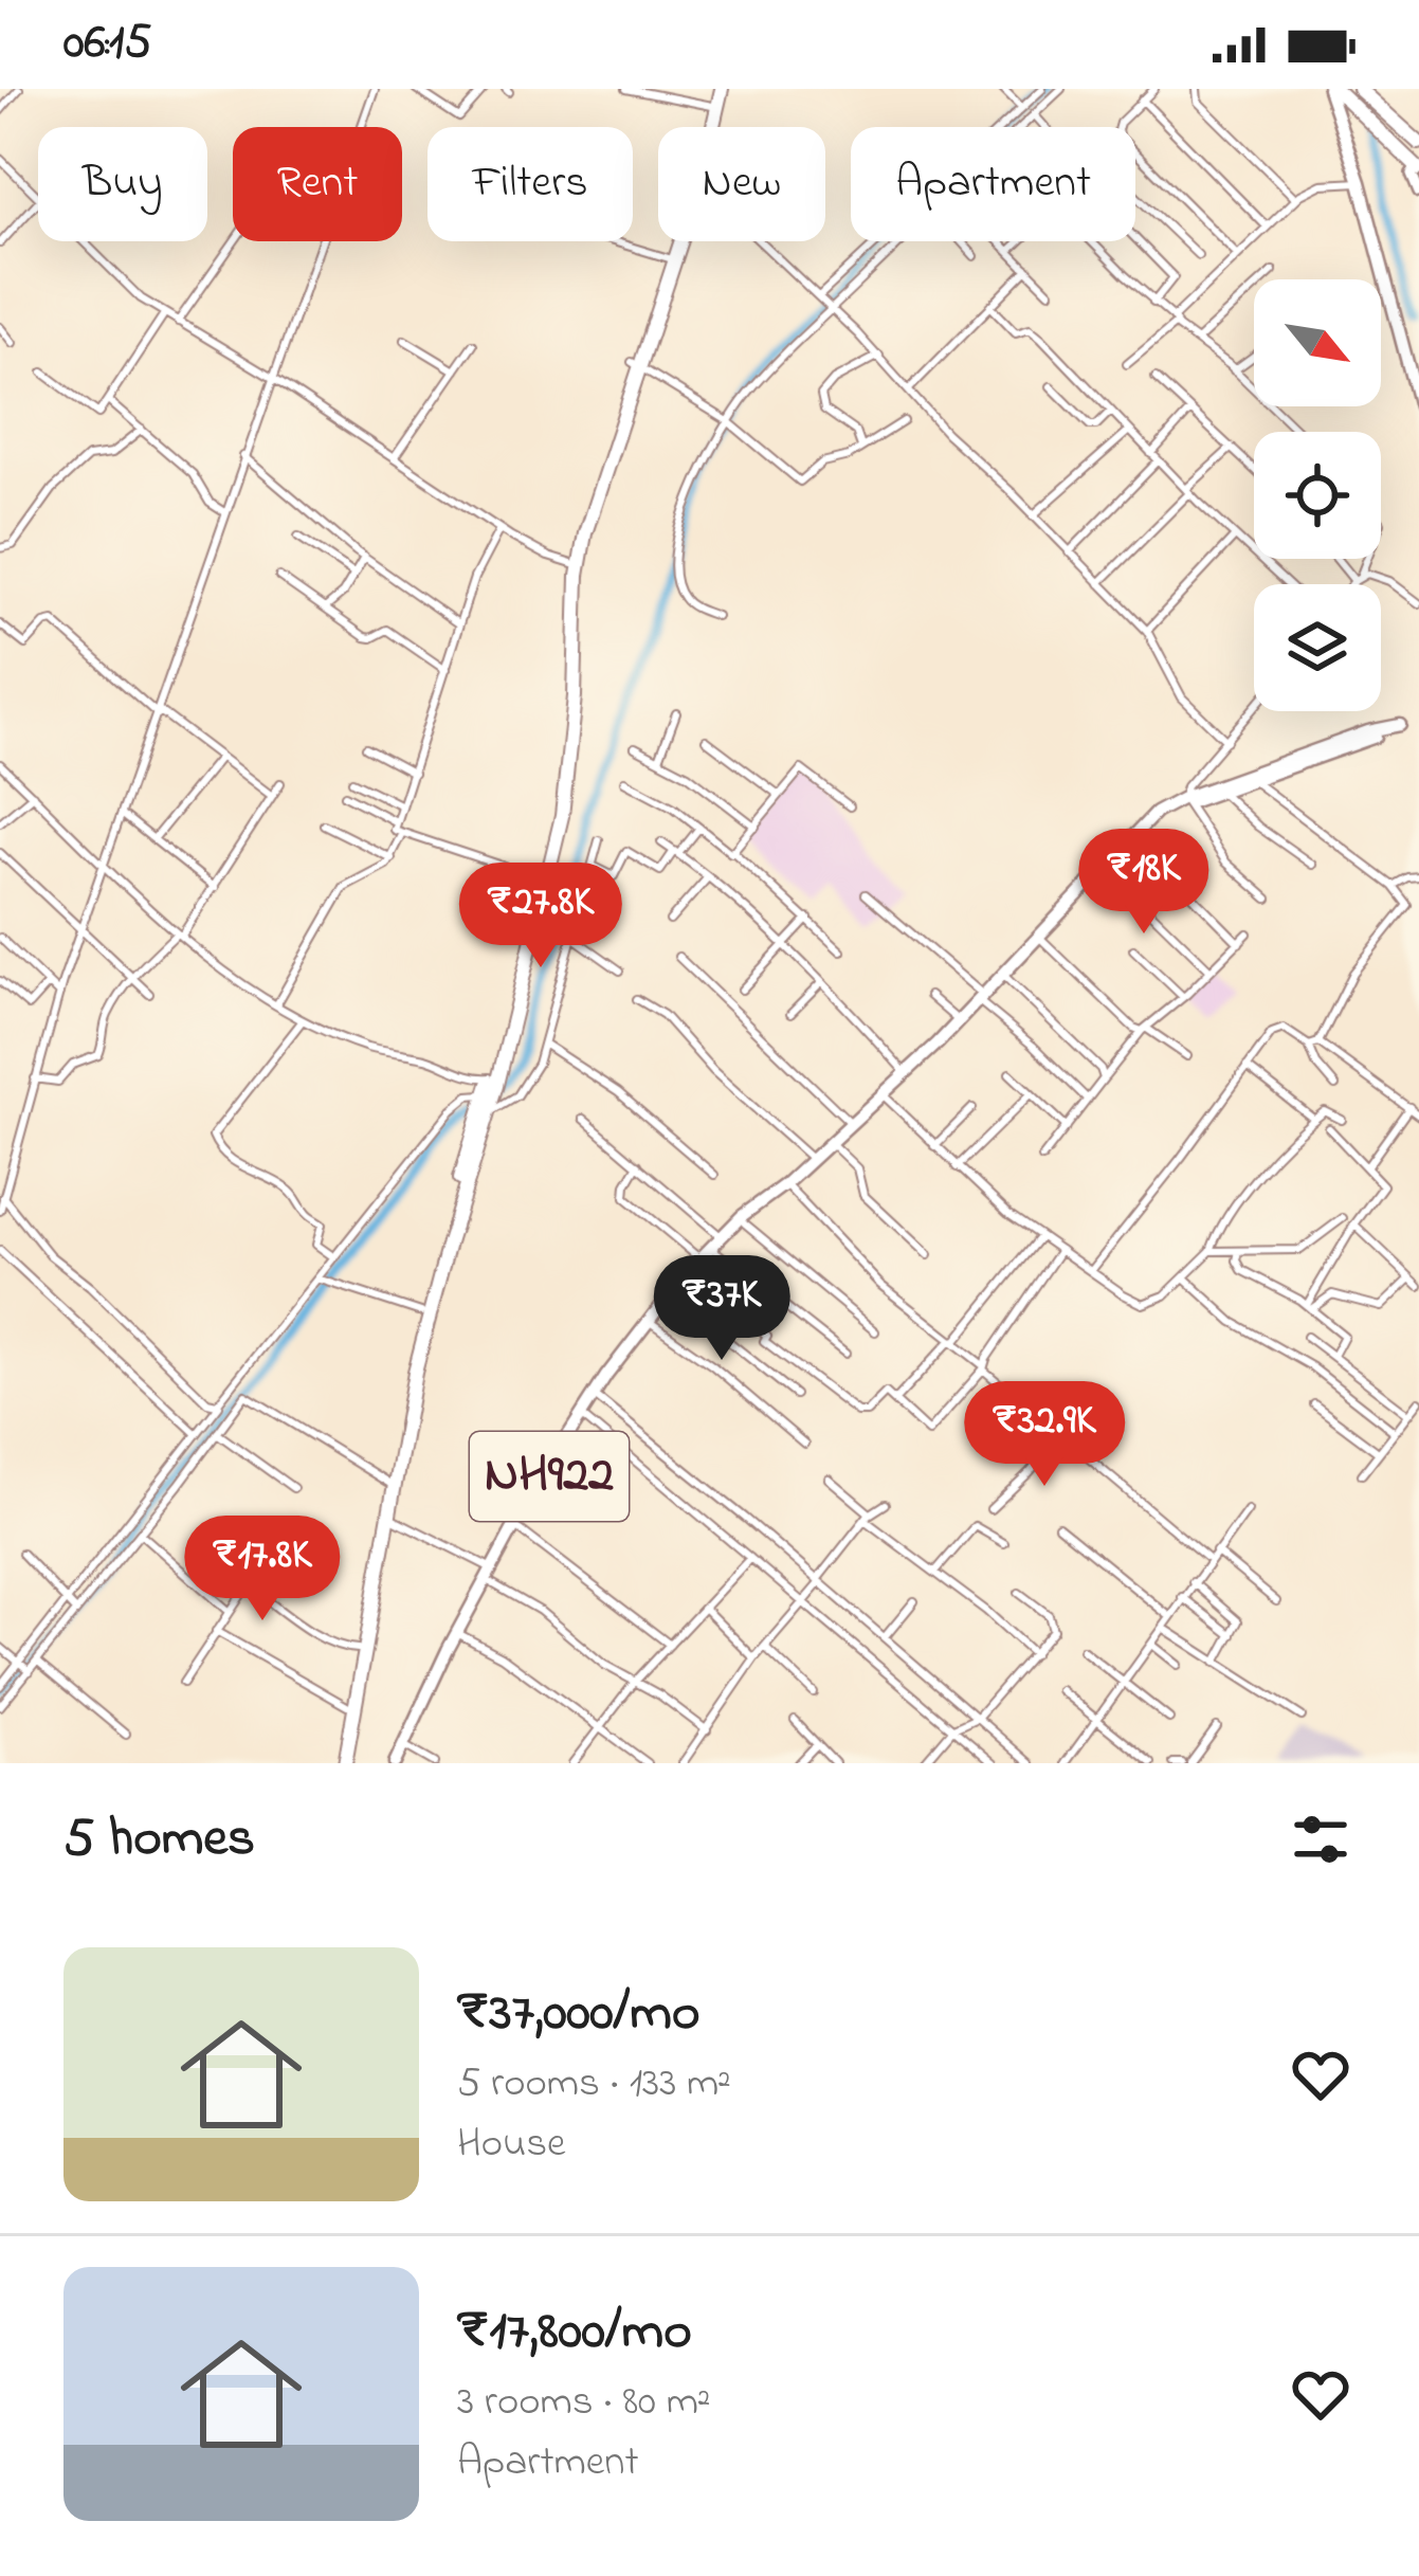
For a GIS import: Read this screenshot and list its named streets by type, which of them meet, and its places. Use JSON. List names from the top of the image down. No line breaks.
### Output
{"streets":{"main road":["NH922"]},"north":"bottom right","page":{"status":"06:15","chip":["Buy","Rent","Filters","New","Apartment"],"price":["₹18K","₹27.8K","₹37K","₹32.9K","₹17.8K"],"heading":"5 homes","list":[{"name":"₹37,000/mo","note":"5 rooms · 133 m² · House"},{"name":"₹17,800/mo","note":"3 rooms · 80 m² · Apartment"}]}}
